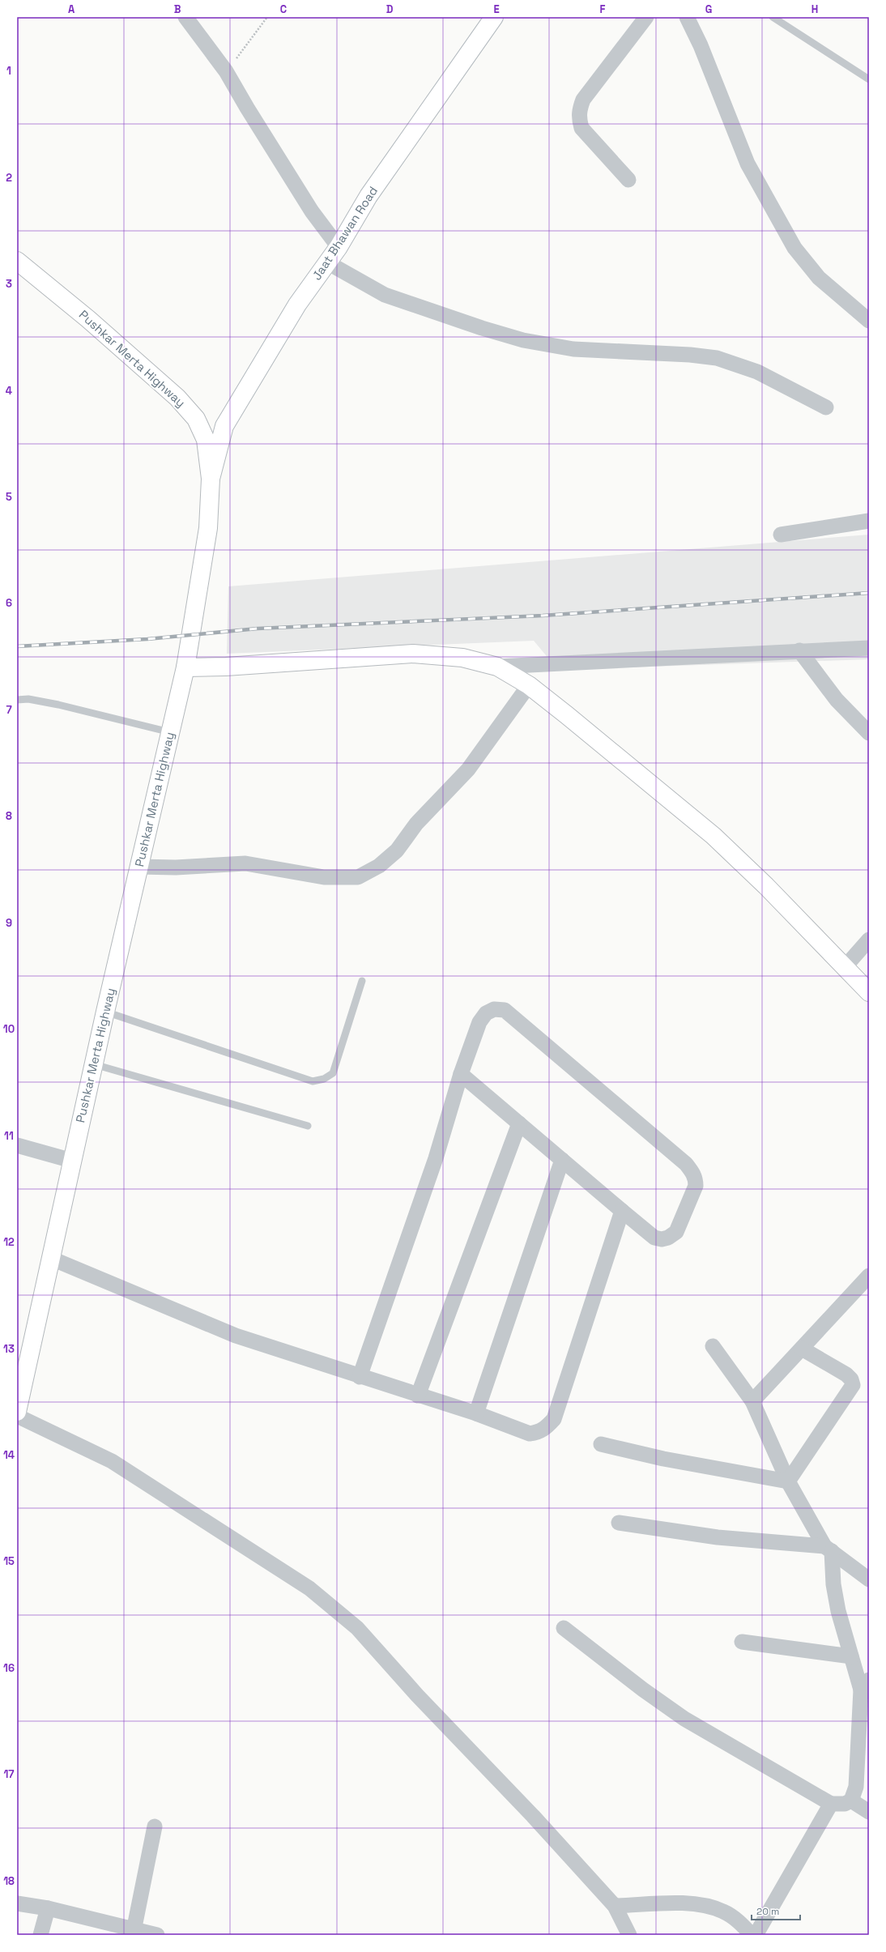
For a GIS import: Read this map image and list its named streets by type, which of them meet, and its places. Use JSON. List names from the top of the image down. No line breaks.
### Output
{"streets":{"main road":["Jaat Bhawan Road","Pushkar Merta Highway"]},"crossings":[["Jaat Bhawan Road","Pushkar Merta Highway"]],"scale_bar":"20 m","grid":{"columns":["A","B","C","D","E","F","G","H"],"rows":["1","2","3","4","5","6","7","8","9","10","11","12","13","14","15","16","17","18"]}}
